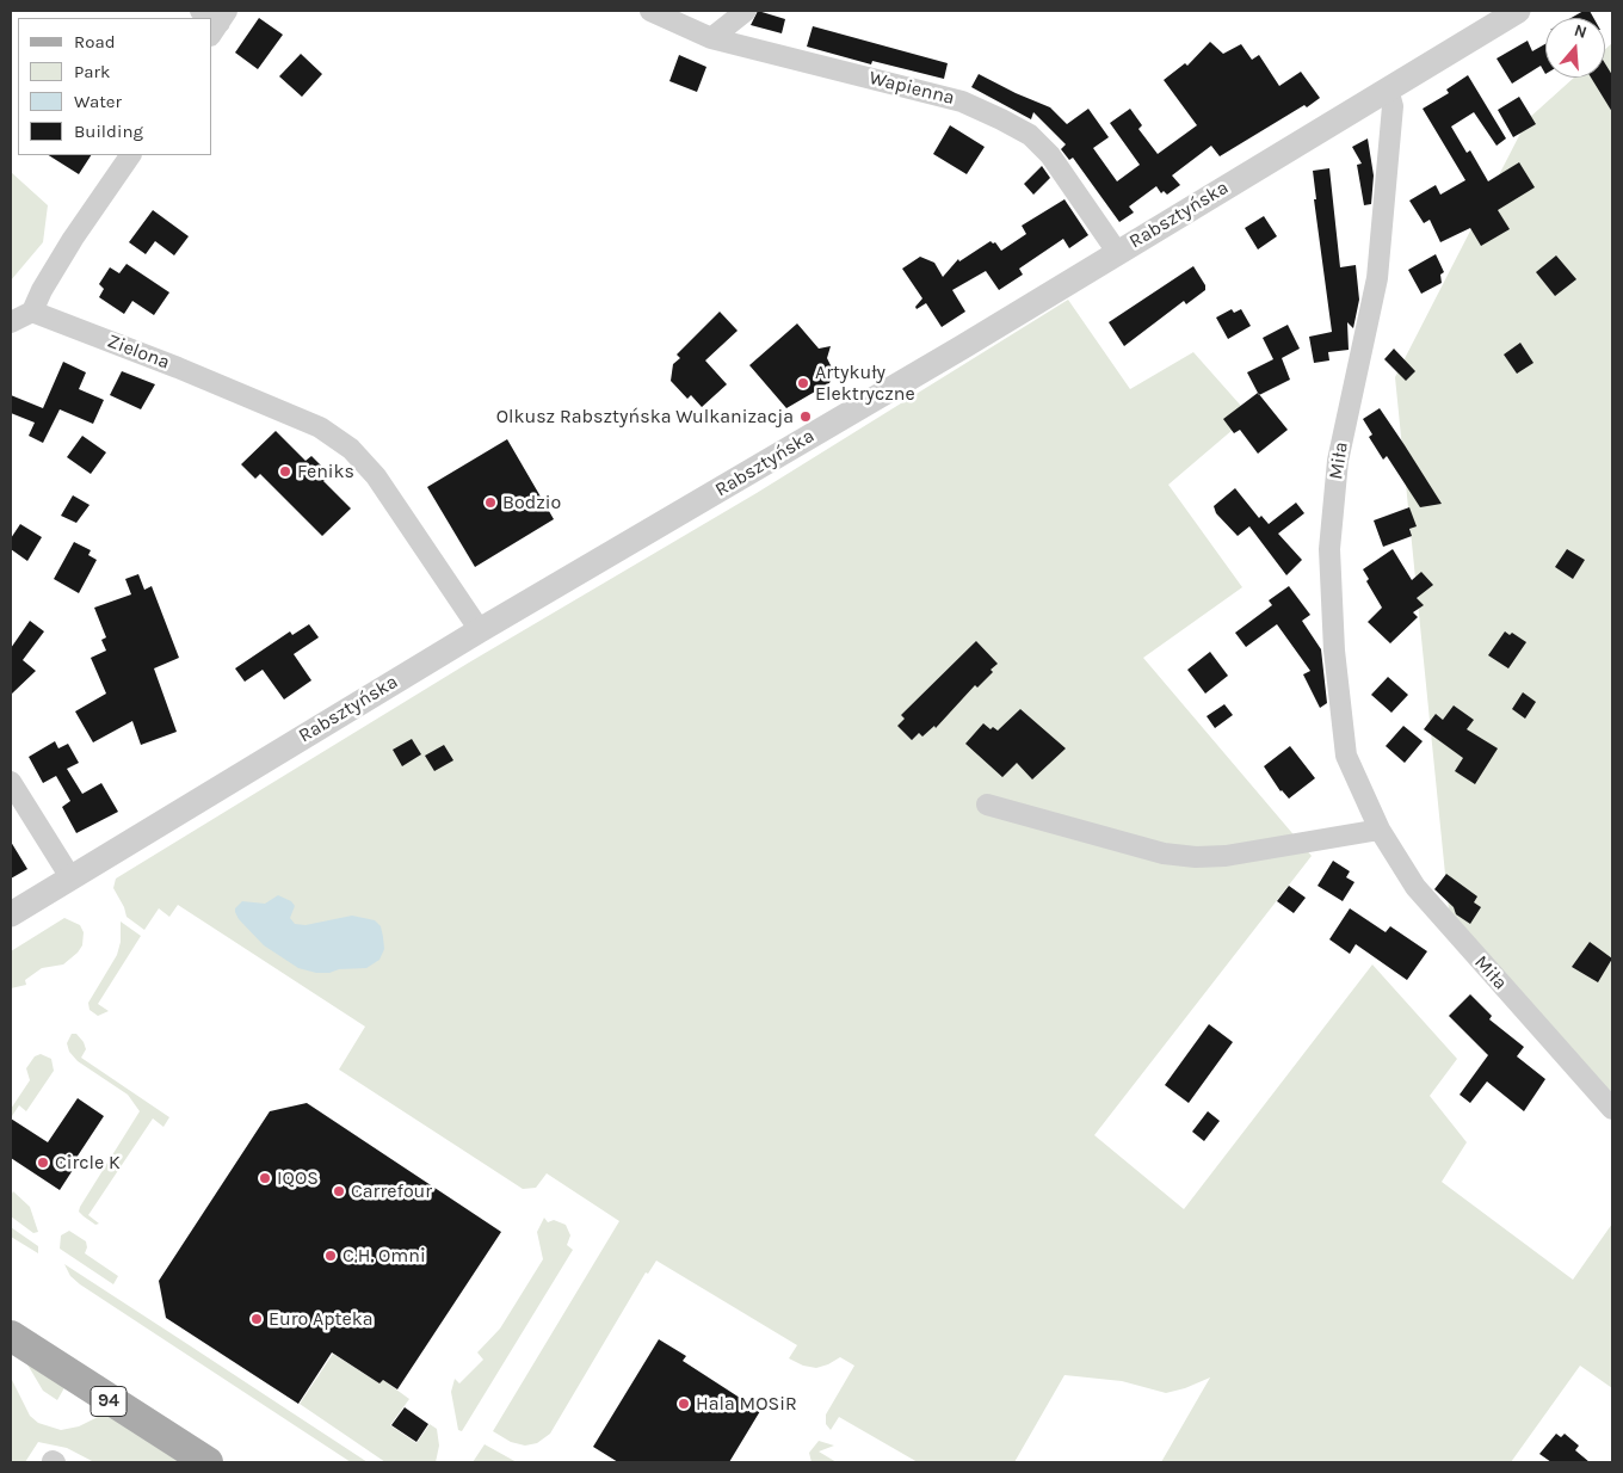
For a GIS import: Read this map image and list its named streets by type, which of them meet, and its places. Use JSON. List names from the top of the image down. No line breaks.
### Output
{"streets":{"main road":["94"],"street":["Wapienna","Rabsztyńska","Zielona","Miła"]},"crossings":[["Wapienna","Rabsztyńska"],["Rabsztyńska","Zielona"],["Rabsztyńska","Miła"]],"places":["Artykuły Elektryczne","Olkusz Rabsztyńska Wulkanizacja","Feniks","Bodzio","Circle K","IQOS","Carrefour","C.H. Omni","Euro Apteka","Hala MOSiR"],"legend":["Road","Park","Water","Building"],"north":"top"}
